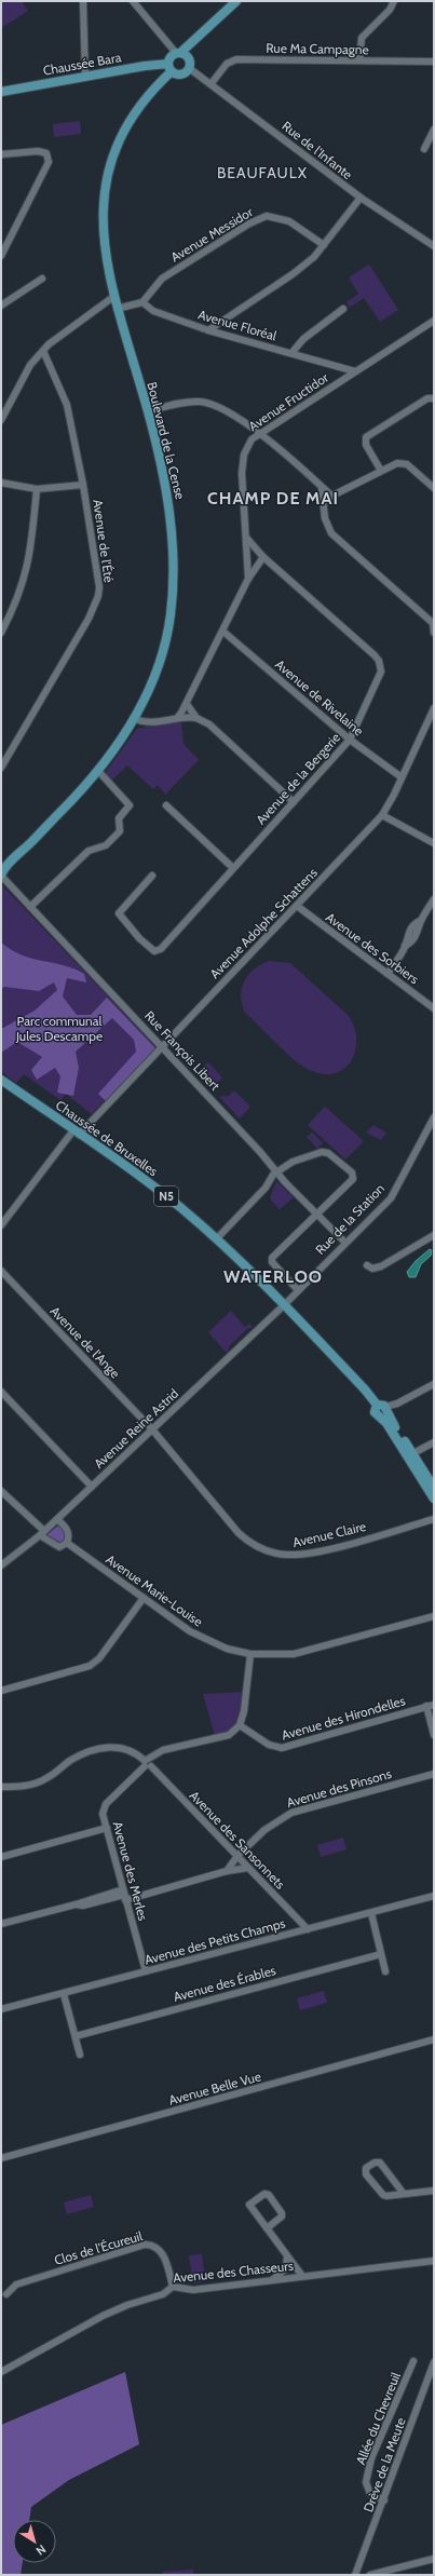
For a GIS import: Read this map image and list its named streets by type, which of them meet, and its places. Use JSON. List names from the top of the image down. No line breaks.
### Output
{"streets":{"main road":["Chaussée Bara","Boulevard de la Cense","Chaussée de Bruxelles","N5"],"street":["Rue Ma Campagne","Rue de l'Infante","Avenue Messidor","Avenue Floréal","Avenue Fructidor","Avenue de l'Été","Avenue de Rivelaine","Avenue de la Bergerie","Avenue Adolphe Schattens","Avenue des Sorbiers","Rue François Libert","Rue de la Station","Avenue de l'Ange","Avenue Reine Astrid","Avenue Claire","Avenue Marie-Louise","Avenue des Hirondelles","Avenue des Pinsons","Avenue des Sansonnets","Avenue des Merles","Avenue des Petits Champs","Avenue des Érables","Avenue Belle Vue","Clos de l'Écureuil","Avenue des Chasseurs","Allée du Chevreuil","Drève de la Meute"]},"crossings":[["Rue Ma Campagne","Rue de l'Infante"],["Chaussée Bara","Rue de l'Infante"],["Chaussée Bara","Boulevard de la Cense"],["Avenue Messidor","Avenue Floréal"],["Avenue Floréal","Avenue Fructidor"],["Avenue Fructidor","Avenue de Rivelaine"],["Avenue Fructidor","Avenue de la Bergerie"],["Boulevard de la Cense","Rue François Libert"],["Avenue de Rivelaine","Avenue de la Bergerie"],["Avenue de Rivelaine","Avenue Adolphe Schattens"],["Avenue Adolphe Schattens","Avenue des Sorbiers"],["Avenue Adolphe Schattens","Rue François Libert"],["Avenue Adolphe Schattens","Chaussée de Bruxelles"],["Rue François Libert","Rue de la Station"],["Chaussée de Bruxelles","Rue de la Station"],["Chaussée de Bruxelles","Avenue Reine Astrid"],["Rue de la Station","Avenue Reine Astrid"],["Avenue de l'Ange","Avenue Reine Astrid"],["Avenue de l'Ange","Avenue Claire"],["Avenue Reine Astrid","Avenue Claire"],["Avenue Reine Astrid","Avenue Marie-Louise"],["Avenue des Hirondelles","Avenue des Merles"],["Avenue des Pinsons","Avenue des Sansonnets"],["Avenue des Sansonnets","Avenue des Merles"],["Avenue des Sansonnets","Avenue des Petits Champs"],["Avenue des Merles","Avenue des Petits Champs"],["Clos de l'Écureuil","Avenue des Chasseurs"],["Allée du Chevreuil","Drève de la Meute"]],"districts":["BEAUFAULX","CHAMP DE MAI","WATERLOO"],"parks":["Parc communal Jules Descampe"],"north":"bottom right"}
